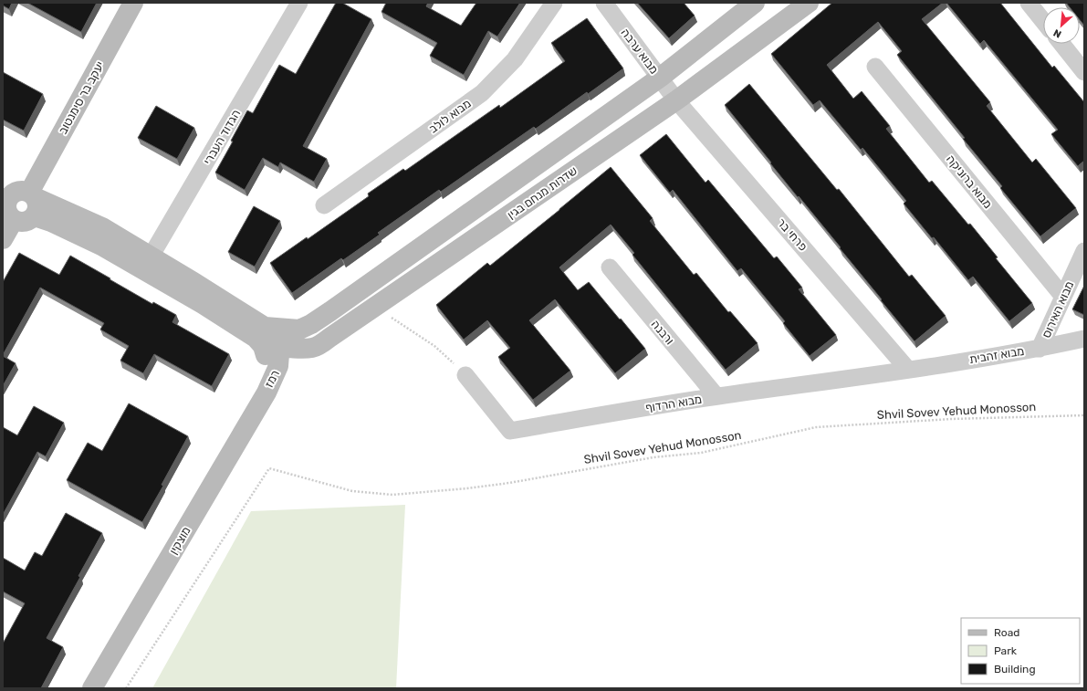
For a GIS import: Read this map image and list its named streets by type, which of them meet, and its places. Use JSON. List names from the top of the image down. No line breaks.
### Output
{"streets":{"street":["מבוא ערבה","יעקב בר סימנטוב","מבוא לולב","הגדוד העברי","מבוא ברוניקה","שדרות מנחם בגין","פרחי בר","מבוא האירוס","ורבנה","מבוא זהבית","רמז","מבוא הרדוף","מוצקין"],"path":["Shvil Sovev Yehud Monosson"]},"crossings":[["מבוא ערבה","שדרות מנחם בגין"],["מבוא ערבה","פרחי בר"],["יעקב בר סימנטוב","רמז"],["הגדוד העברי","רמז"],["מבוא ברוניקה","מבוא האירוס"],["שדרות מנחם בגין","פרחי בר"],["שדרות מנחם בגין","רמז"],["פרחי בר","מבוא זהבית"],["פרחי בר","מבוא הרדוף"],["מבוא האירוס","מבוא זהבית"],["ורבנה","מבוא הרדוף"],["מבוא זהבית","מבוא הרדוף"],["רמז","מוצקין"]],"legend":["Road","Park","Building"],"north":"bottom left"}
